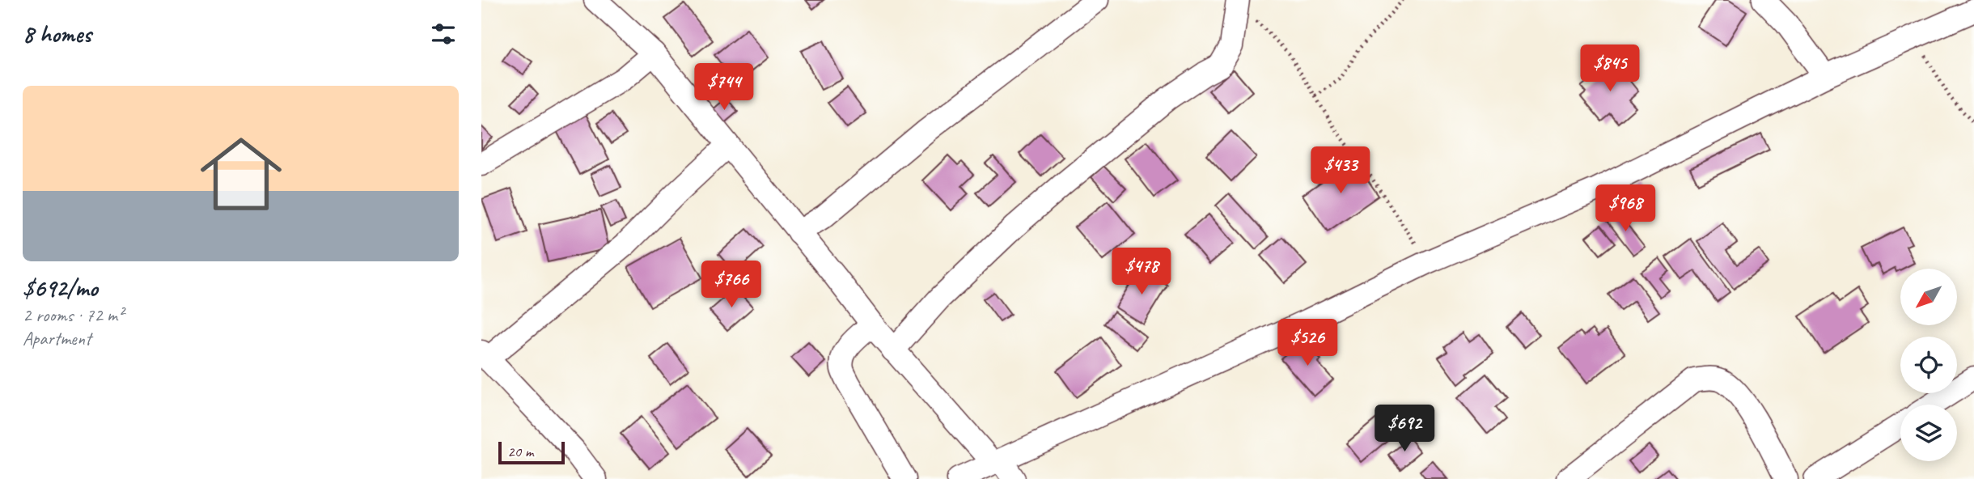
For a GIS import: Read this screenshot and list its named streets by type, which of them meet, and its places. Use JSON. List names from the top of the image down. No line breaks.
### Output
{"scale_bar":"20 m","north":"bottom left","page":{"heading":"8 homes","price":["$845","$744","$433","$968","$478","$766","$526","$692"],"list":[{"name":"$692/mo","note":"2 rooms · 72 m² · Apartment"}],"scale":"20 m"}}
